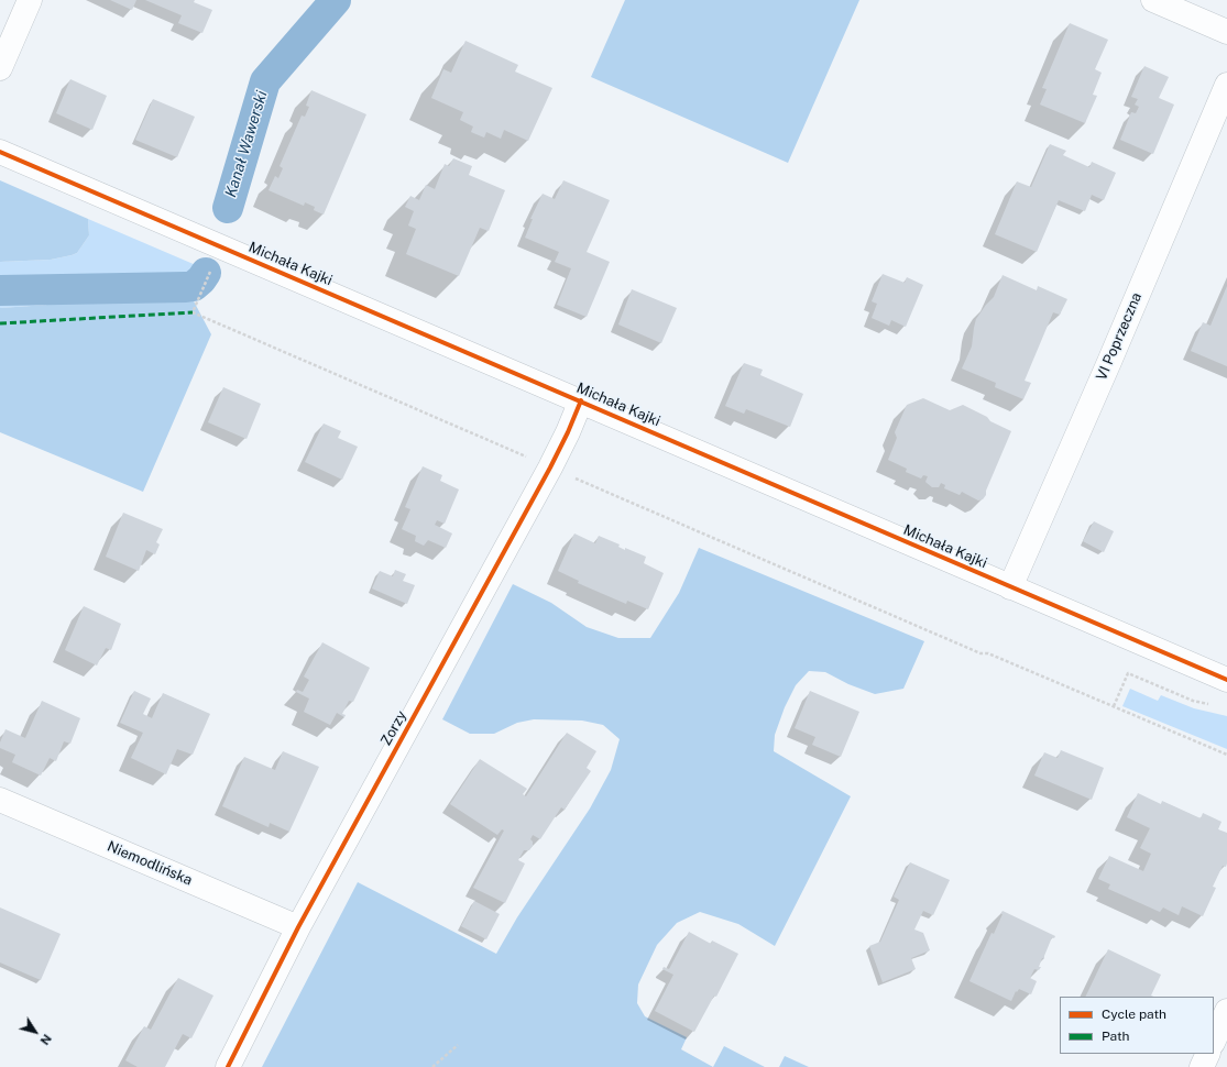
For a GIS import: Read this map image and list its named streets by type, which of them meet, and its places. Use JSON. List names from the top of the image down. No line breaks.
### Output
{"streets":{"street":["Michała Kajki","VI Poprzeczna","Zorzy","Niemodlińska"]},"crossings":[["Michała Kajki","VI Poprzeczna"],["Michała Kajki","Zorzy"],["Zorzy","Niemodlińska"]],"water":["Kanał Wawerski"],"legend":["Cycle path","Path"],"north":"bottom right"}
